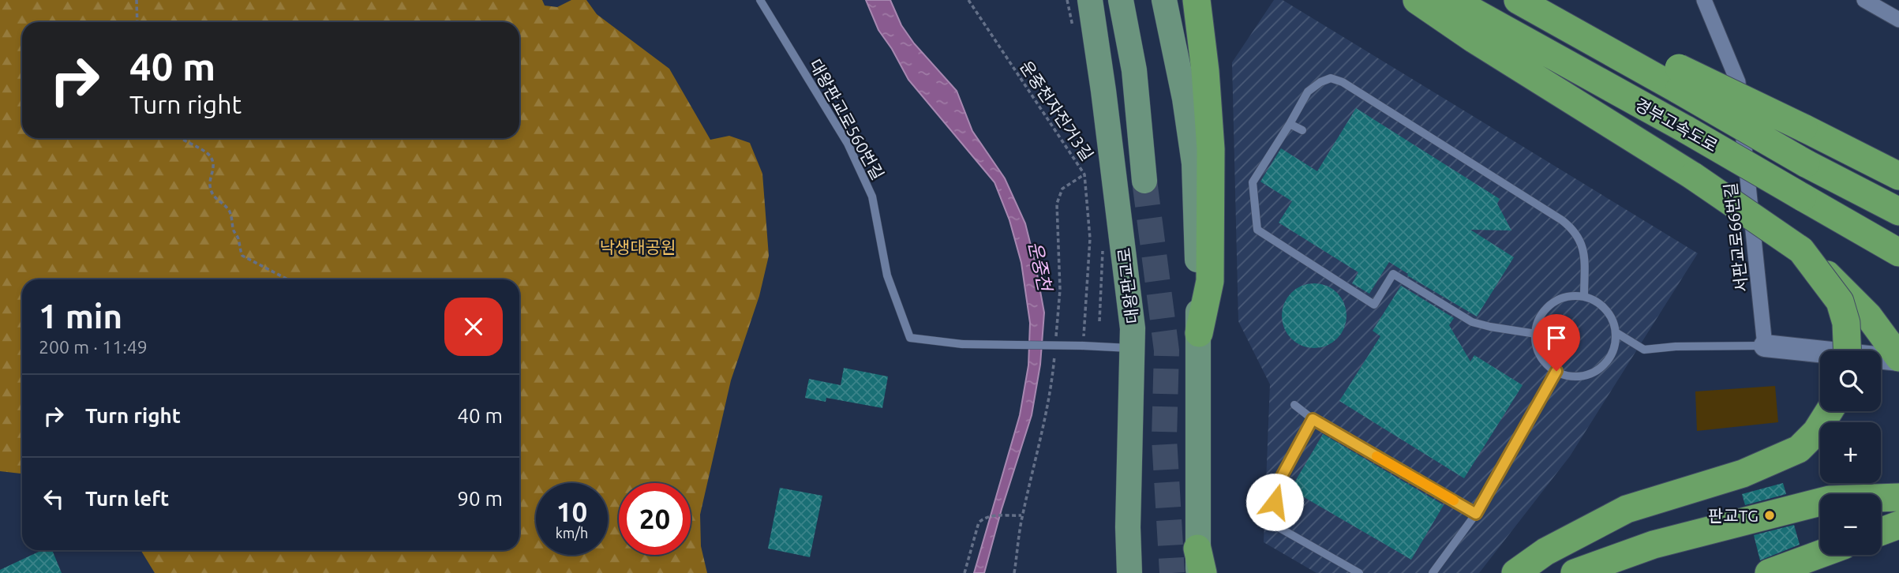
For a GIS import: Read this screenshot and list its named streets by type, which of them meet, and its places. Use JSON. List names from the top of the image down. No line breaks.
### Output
{"streets":{"highway":["경부고속도로"],"main road":["대왕판교로"],"street":["서판교로66번길"],"lane":["대왕판교로560번길"],"path":["운중천자전거3길"]},"crossings":[["운중천자전거3길","대왕판교로560번길"]],"water":["운중천"],"parks":["낙생대공원"],"places":["판교TG"],"page":{"turn":["40 m","Turn right"],"heading":["1 min","200 m · 11:49"],"map_buttons":["+","−"],"list":[{"name":"Turn right","value":"40 m"},{"name":"Turn left","value":"90 m"}],"speed":"10 km/h","limit":"20"}}
